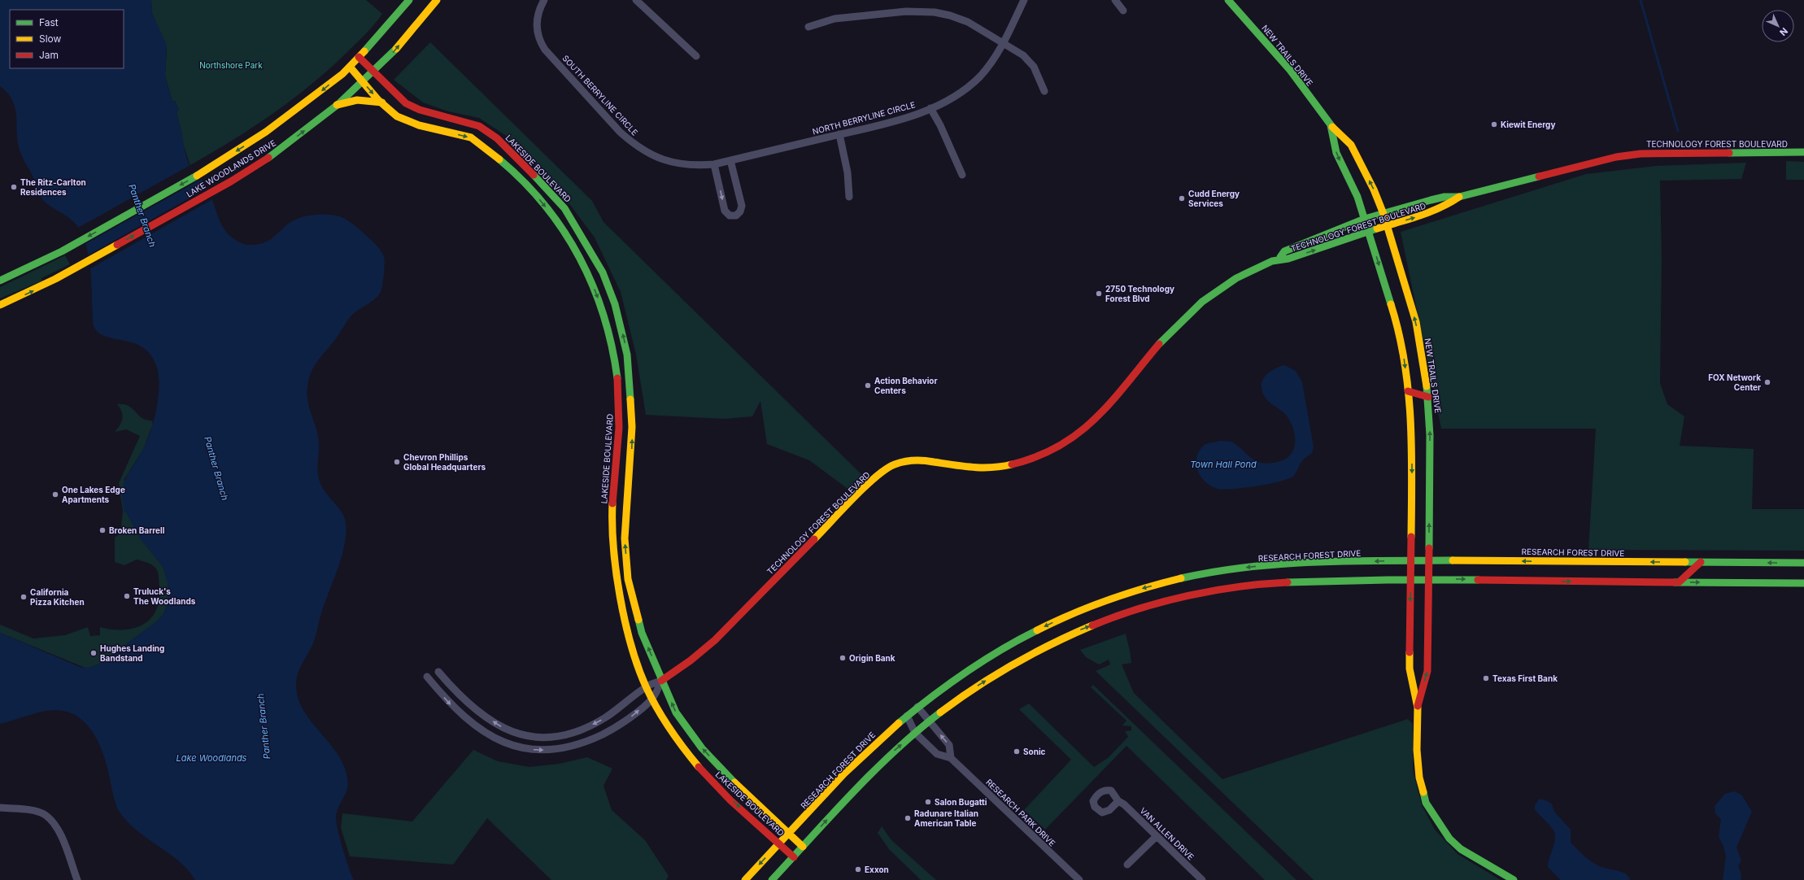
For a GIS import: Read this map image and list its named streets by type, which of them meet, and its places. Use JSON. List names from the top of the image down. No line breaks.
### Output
{"streets":{"street":["NEW TRAILS DRIVE","SOUTH BERRYLINE CIRCLE","NORTH BERRYLINE CIRCLE","TECHNOLOGY FOREST BOULEVARD","LAKE WOODLANDS DRIVE","LAKESIDE BOULEVARD","RESEARCH FOREST DRIVE","RESEARCH PARK DRIVE","VAN ALLEN DRIVE"]},"crossings":[["NEW TRAILS DRIVE","TECHNOLOGY FOREST BOULEVARD"],["NEW TRAILS DRIVE","RESEARCH FOREST DRIVE"],["SOUTH BERRYLINE CIRCLE","NORTH BERRYLINE CIRCLE"],["TECHNOLOGY FOREST BOULEVARD","LAKESIDE BOULEVARD"],["LAKE WOODLANDS DRIVE","LAKESIDE BOULEVARD"],["LAKESIDE BOULEVARD","RESEARCH FOREST DRIVE"],["RESEARCH FOREST DRIVE","RESEARCH PARK DRIVE"]],"water":["Panther Branch","Town Hall Pond","Lake Woodlands"],"parks":["Northshore Park"],"places":["Kiewit Energy","The Ritz-Carlton Residences","Cudd Energy Services","2750 Technology Forest Blvd","FOX Network Center","Action Behavior Centers","Chevron Phillips Global Headquarters","One Lakes Edge Apartments","Broken Barrell","Truluck's The Woodlands","California Pizza Kitchen","Hughes Landing Bandstand","Origin Bank","Texas First Bank","Sonic","Salon Bugatti","Radunare Italian American Table","Exxon"],"legend":["Fast","Slow","Jam"],"north":"bottom right"}
